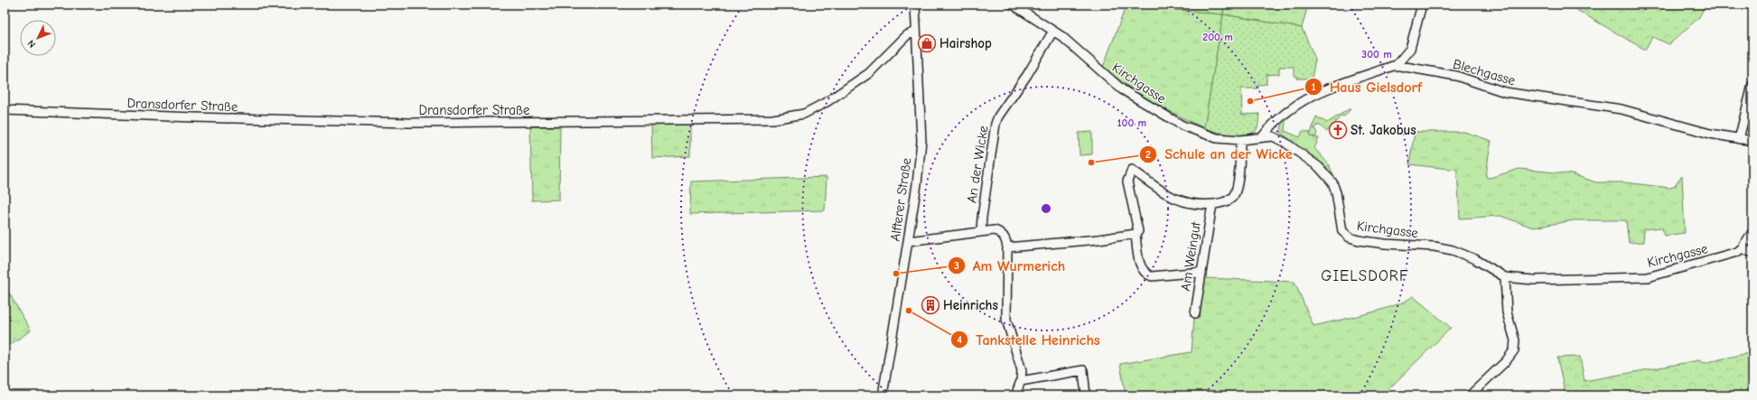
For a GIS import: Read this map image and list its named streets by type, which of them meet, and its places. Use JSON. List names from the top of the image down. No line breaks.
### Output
{"streets":{"street":["Blechgasse","Kirchgasse","Dransdorfer Straße","An der Wicke","Alfterer Straße","Am Weingut"]},"crossings":[["Blechgasse","Kirchgasse"],["Kirchgasse","An der Wicke"],["Dransdorfer Straße","Alfterer Straße"]],"districts":["GIELSDORF"],"places":{"shop":["Hairshop"],"other":["Haus Gielsdorf","Schule an der Wicke","Am Wurmerich","Tankstelle Heinrichs"],"church":["St. Jakobus"],"building":["Heinrichs"]},"north":"bottom left","rings":["200 m","300 m","100 m"]}
